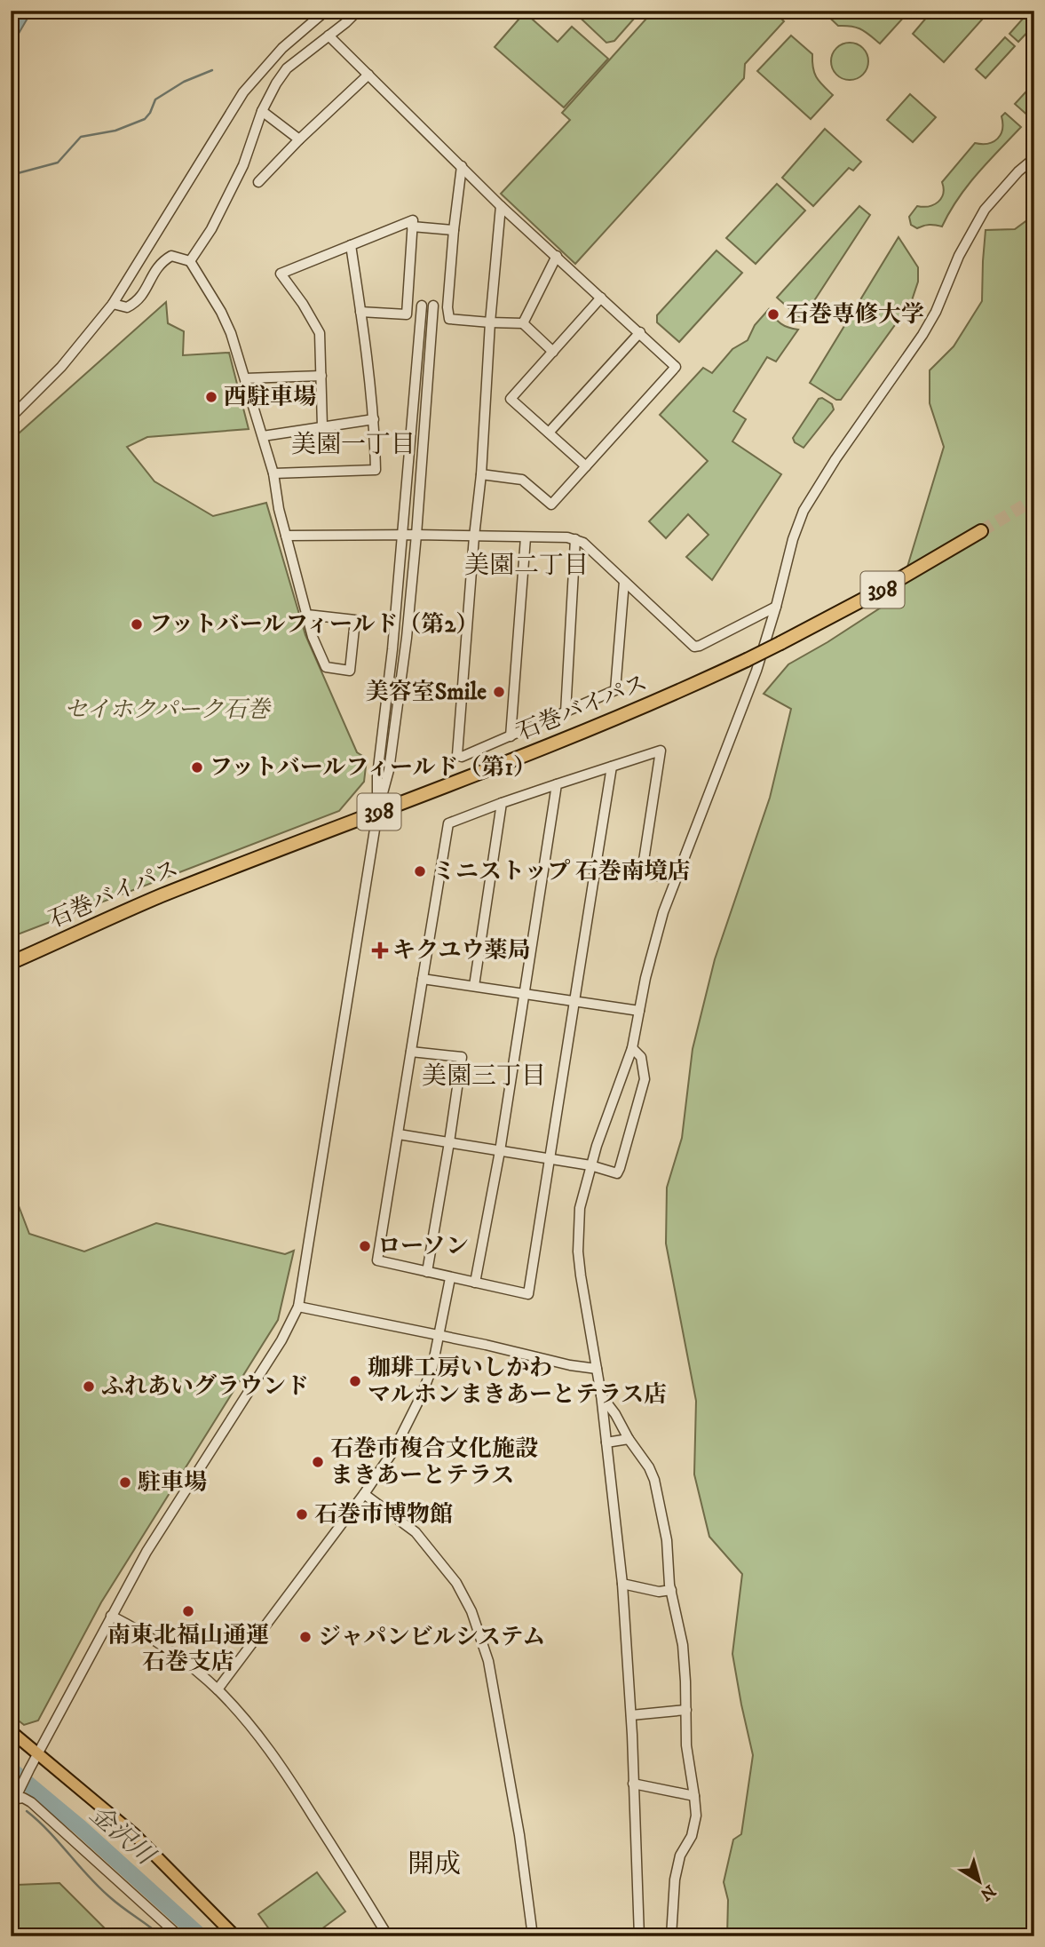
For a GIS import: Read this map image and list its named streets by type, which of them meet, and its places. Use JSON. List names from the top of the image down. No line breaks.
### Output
{"streets":{"highway":["398","石巻バイパス"]},"districts":["美園一丁目","美園二丁目","美園三丁目","開成"],"water":["金沢川"],"parks":["セイホクパーク石巻"],"places":{"other":["石巻専修大学","西駐車場","フットバールフィールド（第2）","美容室Smile","フットバールフィールド（第1）","ミニストップ 石巻南境店","ローソン","珈琲工房いしかわ マルホンまきあーとテラス店","ふれあいグラウンド","石巻市複合文化施設 まきあーとテラス","駐車場","石巻市博物館","南東北福山通運 石巻支店","ジャパンビルシステム"],"health":["キクユウ薬局"]},"north":"bottom right"}
